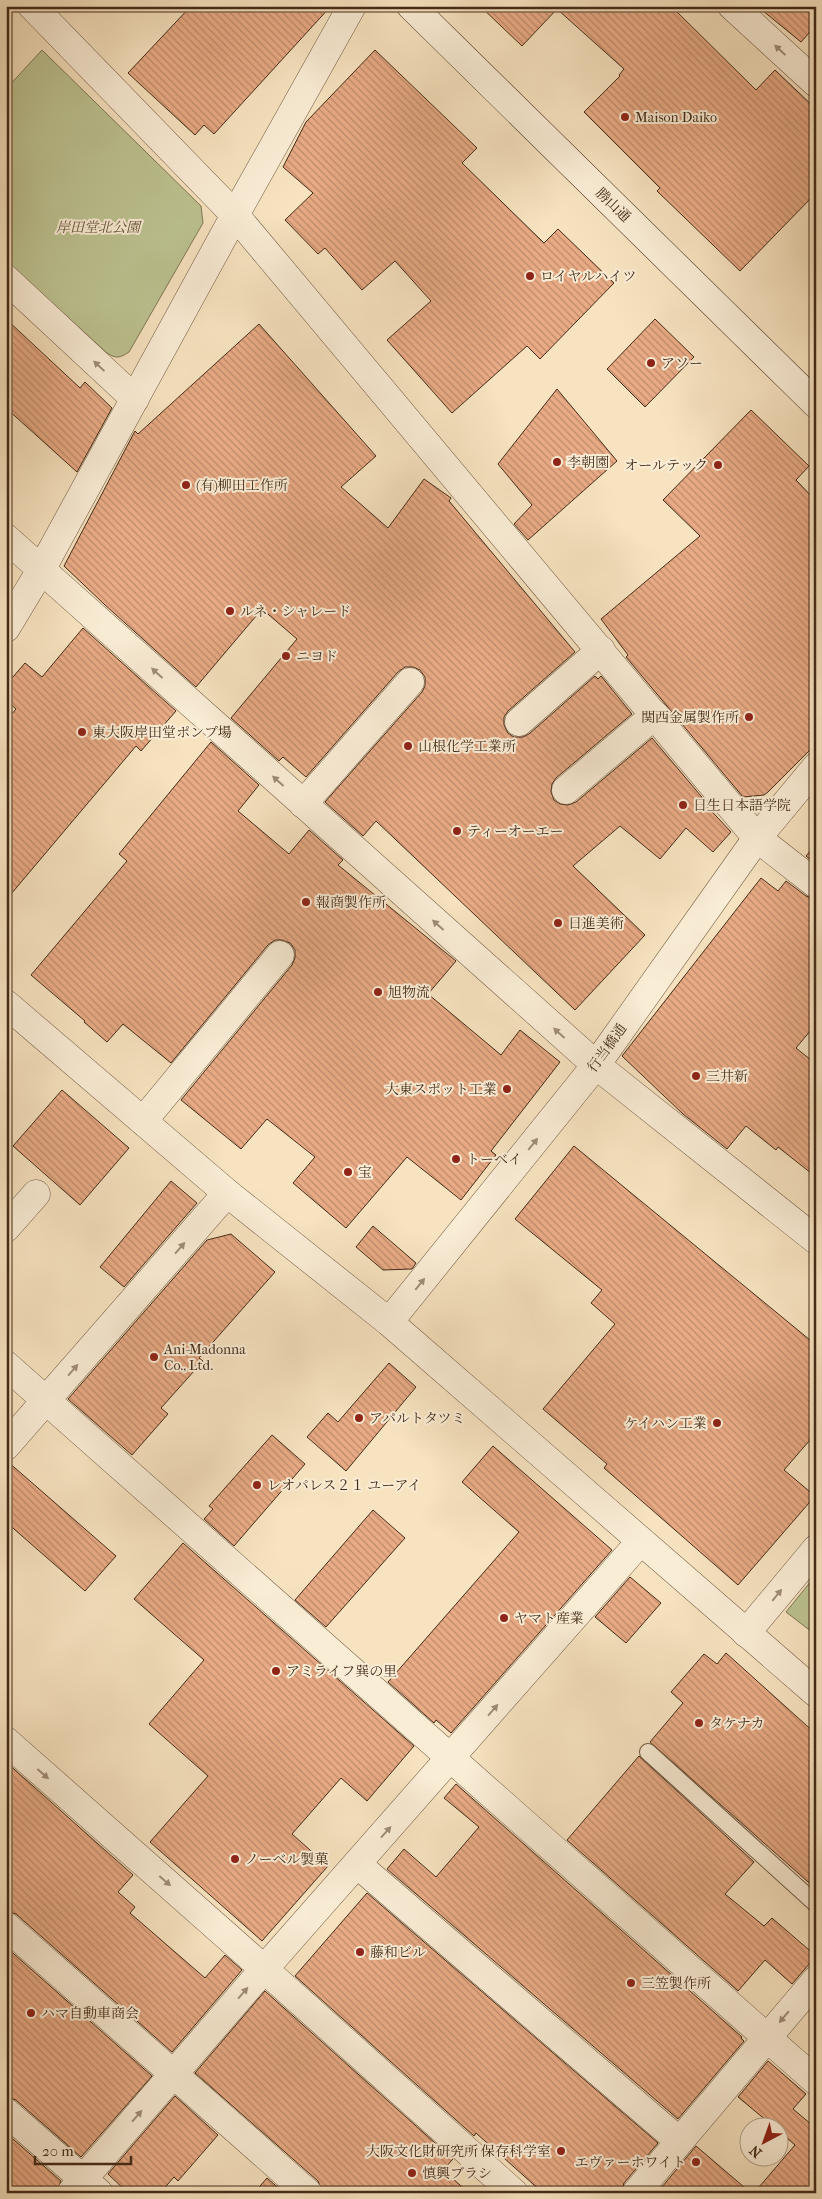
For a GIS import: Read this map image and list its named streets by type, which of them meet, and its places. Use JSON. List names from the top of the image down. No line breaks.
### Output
{"streets":{"street":["勝山通","行当橋通"]},"one_way":["行当橋通"],"parks":["岸田堂北公園"],"places":["Maison Daiko","ロイヤルハイツ","アソー","李朝園","オールテック","(有)柳田工作所","ルネ・シャレード","ニヨド","関西金属製作所","東大阪岸田堂ポンプ場","山根化学工業所","日生日本語学院","ティーオーエー","報商製作所","日進美術","旭物流","三井新","大東スポット工業","トーベイ","宝","Ani-Madonna Co., Ltd.","アパルトタツミ","ケイハン工業","レオパレス２１ ユーアイ","ヤマト産業","アミライフ巽の里","タケナカ","ノーベル製菓","藤和ビル","三笠製作所","ハマ自動車商会","大阪文化財研究所 保存科学室","エヴァーホワイト","慎興ブラシ"],"scale_bar":"20 m","north":"bottom left"}
